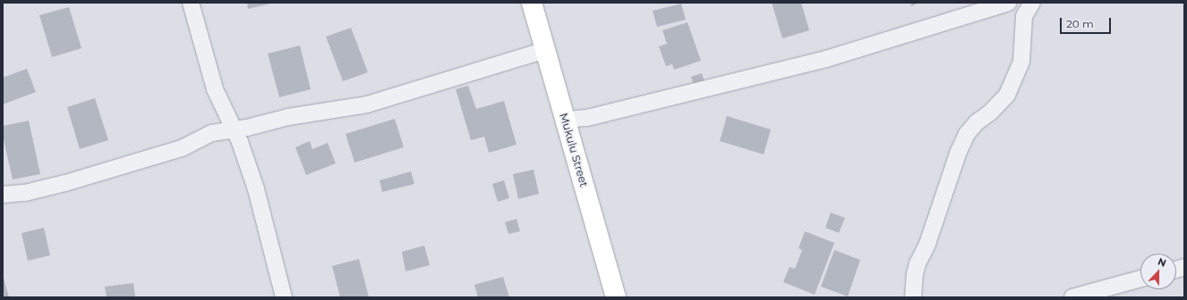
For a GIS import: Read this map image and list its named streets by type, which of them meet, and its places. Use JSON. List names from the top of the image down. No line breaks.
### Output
{"streets":{"street":["Mukulu Street"]},"scale_bar":"20 m","north":"top"}
